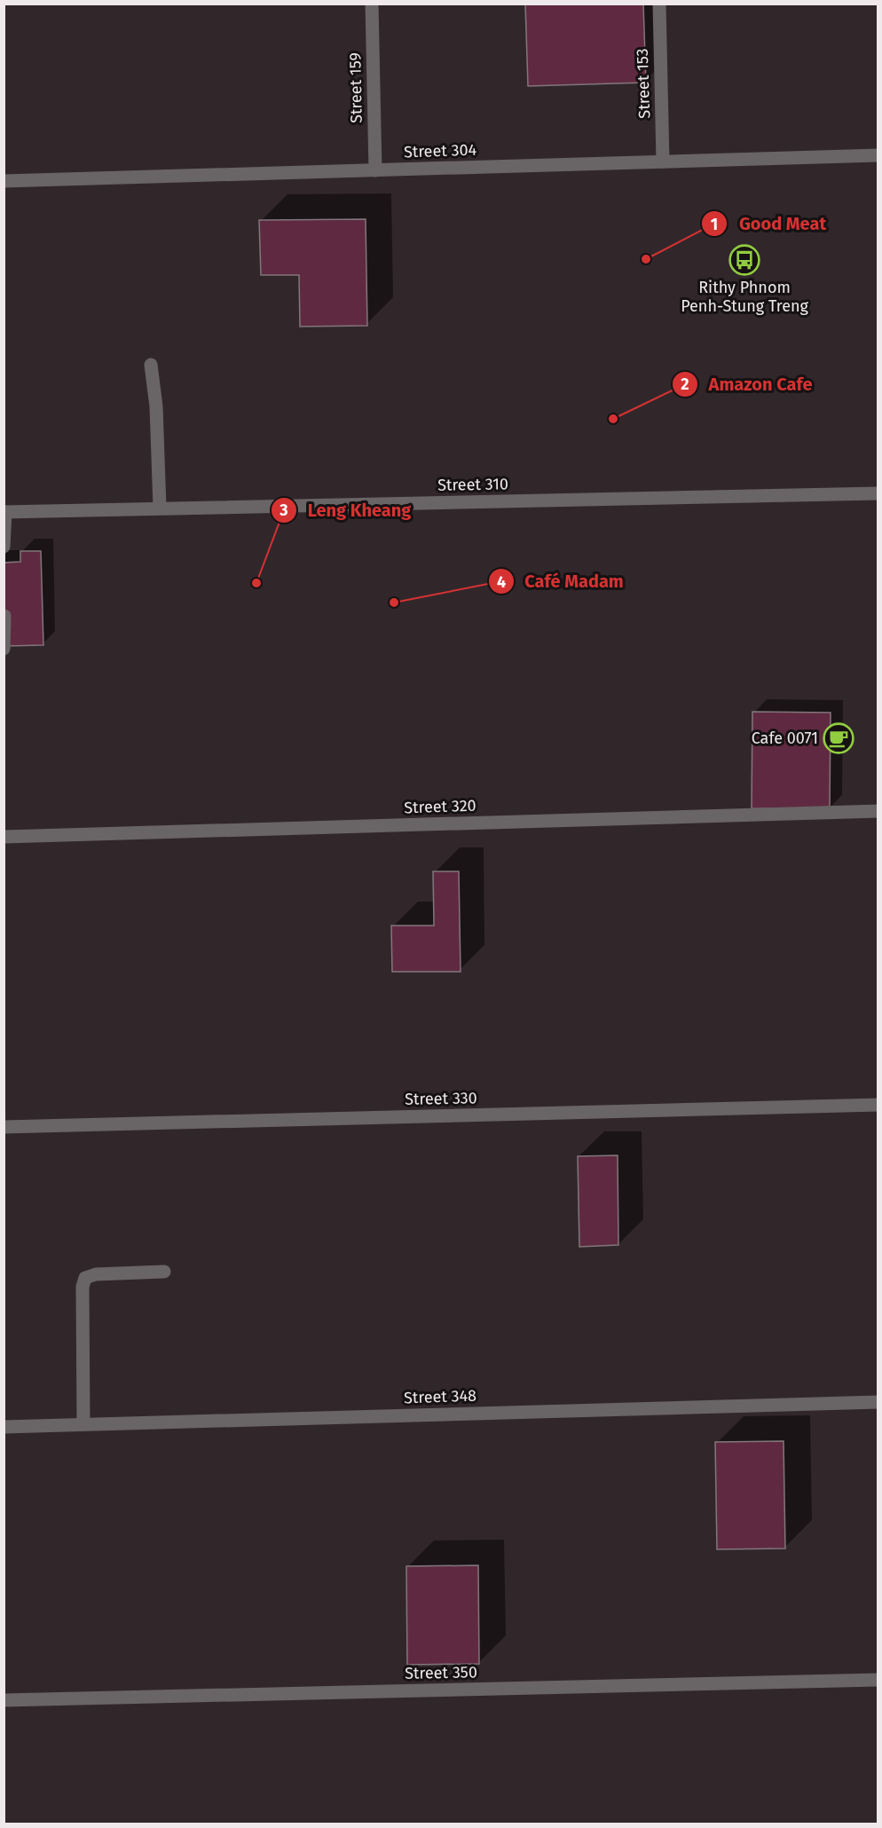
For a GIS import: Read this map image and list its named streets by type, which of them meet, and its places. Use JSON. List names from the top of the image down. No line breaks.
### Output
{"streets":{"street":["Street 153","Street 159","Street 304","Street 310","Street 320","Street 330","Street 348","Street 350"]},"crossings":[["Street 153","Street 304"],["Street 159","Street 304"]],"places":{"other":["Good Meat","Amazon Cafe","Leng Kheang","Café Madam"],"bus stop":["Rithy Phnom Penh-Stung Treng"],"cafe":["Cafe 0071"]}}
